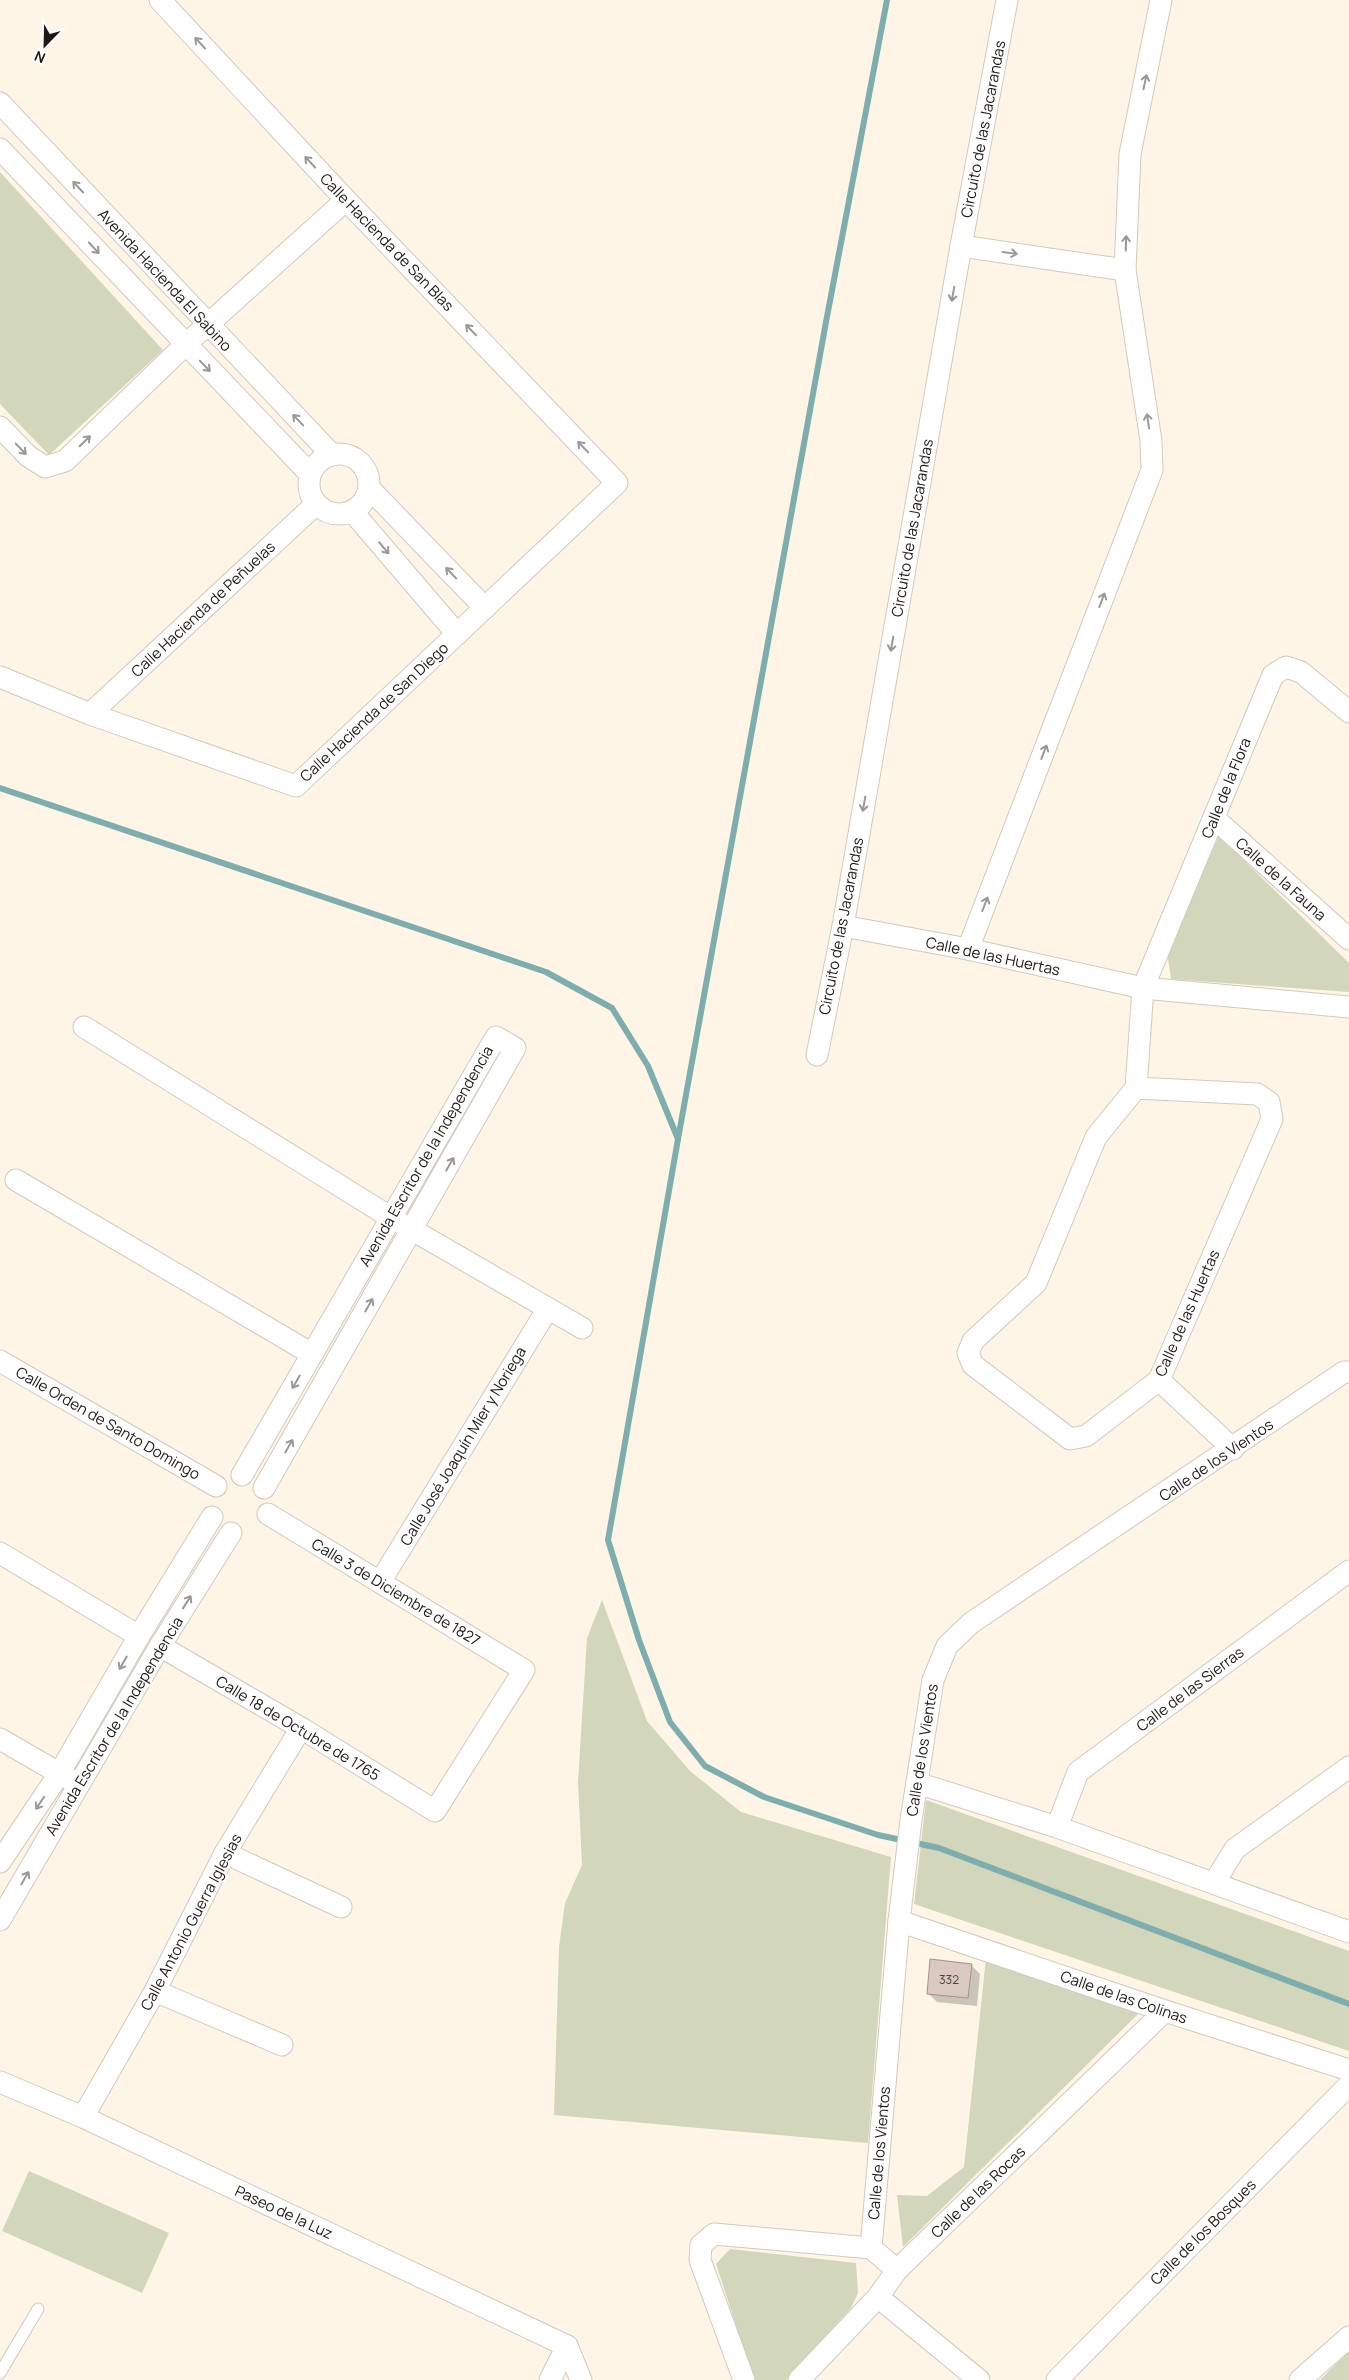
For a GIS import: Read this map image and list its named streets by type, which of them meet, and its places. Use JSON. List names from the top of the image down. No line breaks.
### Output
{"streets":{"street":["Circuito de las Jacarandas","Calle Hacienda de San Blas","Avenida Hacienda El Sabino","Calle Hacienda de Peñuelas","Calle Hacienda de San Diego","Calle de la Flora","Calle de la Fauna","Calle de las Huertas","Avenida Escritor de la Independencia","Calle Orden de Santo Domingo","Calle José Joaquín Mier y Noriega","Calle de los Vientos","Calle 3 de Diciembre de 1827","Calle de las Sierras","Calle 18 de Octubre de 1765","Calle Antonio Guerra Iglesias","Calle de las Colinas","Calle de las Rocas","Paseo de la Luz","Calle de los Bosques"]},"crossings":[["Circuito de las Jacarandas","Calle de las Huertas"],["Calle Hacienda de San Blas","Calle Hacienda de San Diego"],["Avenida Hacienda El Sabino","Calle Hacienda de Peñuelas"],["Calle Hacienda de Peñuelas","Calle Hacienda de San Diego"],["Calle de la Flora","Calle de la Fauna"],["Calle de la Flora","Calle de las Huertas"],["Avenida Escritor de la Independencia","Calle Orden de Santo Domingo"],["Avenida Escritor de la Independencia","Calle 3 de Diciembre de 1827"],["Avenida Escritor de la Independencia","Calle 18 de Octubre de 1765"],["Calle Orden de Santo Domingo","Calle 3 de Diciembre de 1827"],["Calle José Joaquín Mier y Noriega","Calle 3 de Diciembre de 1827"],["Calle de los Vientos","Calle de las Colinas"],["Calle 3 de Diciembre de 1827","Calle 18 de Octubre de 1765"],["Calle 18 de Octubre de 1765","Calle Antonio Guerra Iglesias"],["Calle Antonio Guerra Iglesias","Paseo de la Luz"],["Calle de las Colinas","Calle de las Rocas"]],"one_way":["Calle Hacienda de San Blas"],"house_numbers":["332"],"north":"bottom left"}
